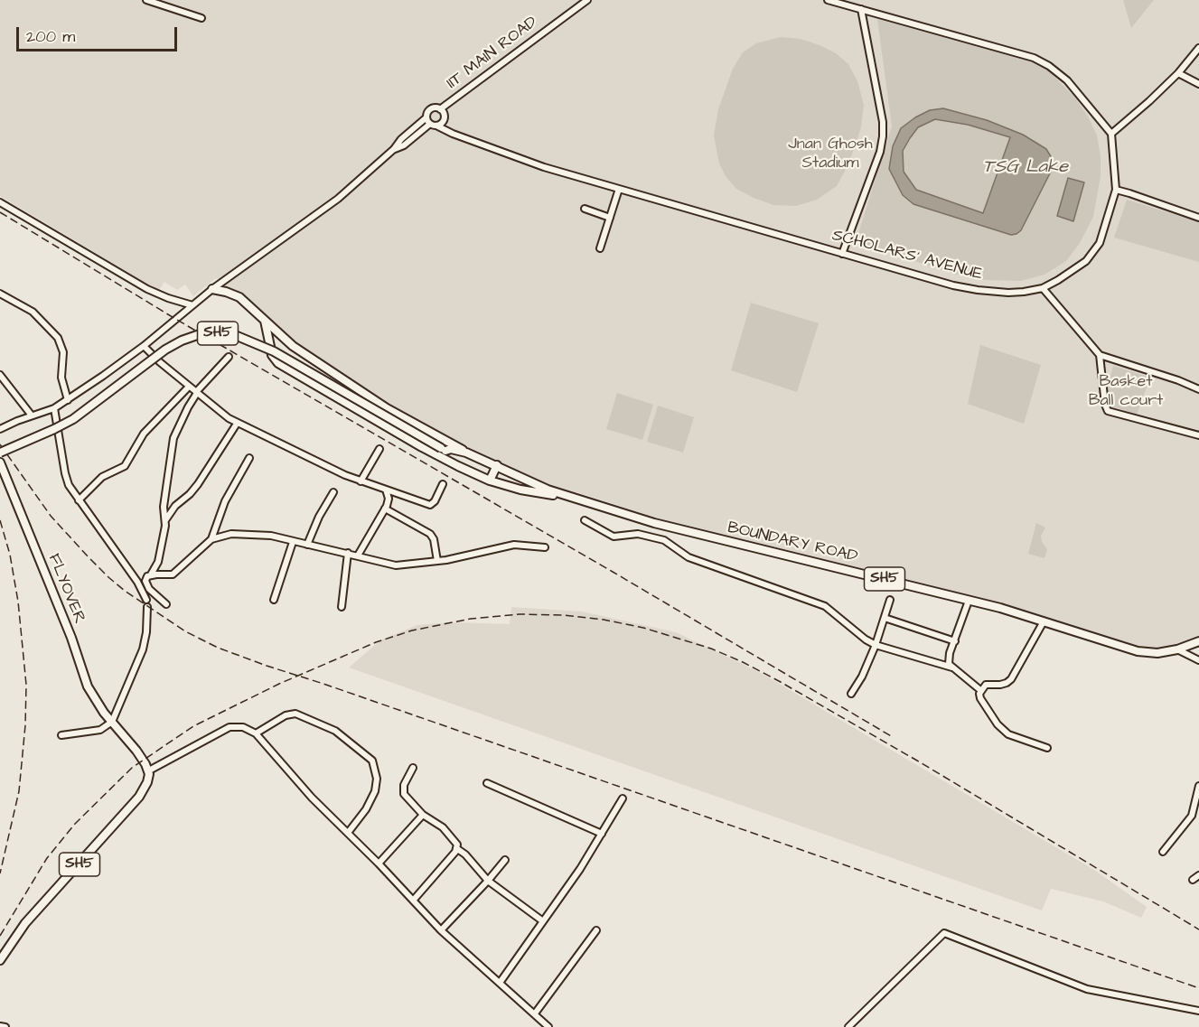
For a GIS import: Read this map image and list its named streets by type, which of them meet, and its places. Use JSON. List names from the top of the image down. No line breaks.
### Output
{"streets":{"main road":["SH5","BOUNDARY ROAD","FLYOVER"],"street":["IIT MAIN ROAD","SCHOLARS' AVENUE"]},"crossings":[["IIT MAIN ROAD","SCHOLARS' AVENUE"],["SH5","BOUNDARY ROAD"],["SH5","FLYOVER"]],"water":["TSG Lake"],"parks":["Jnan Ghosh Stadium","Basket Ball court"],"scale_bar":"200 m"}
